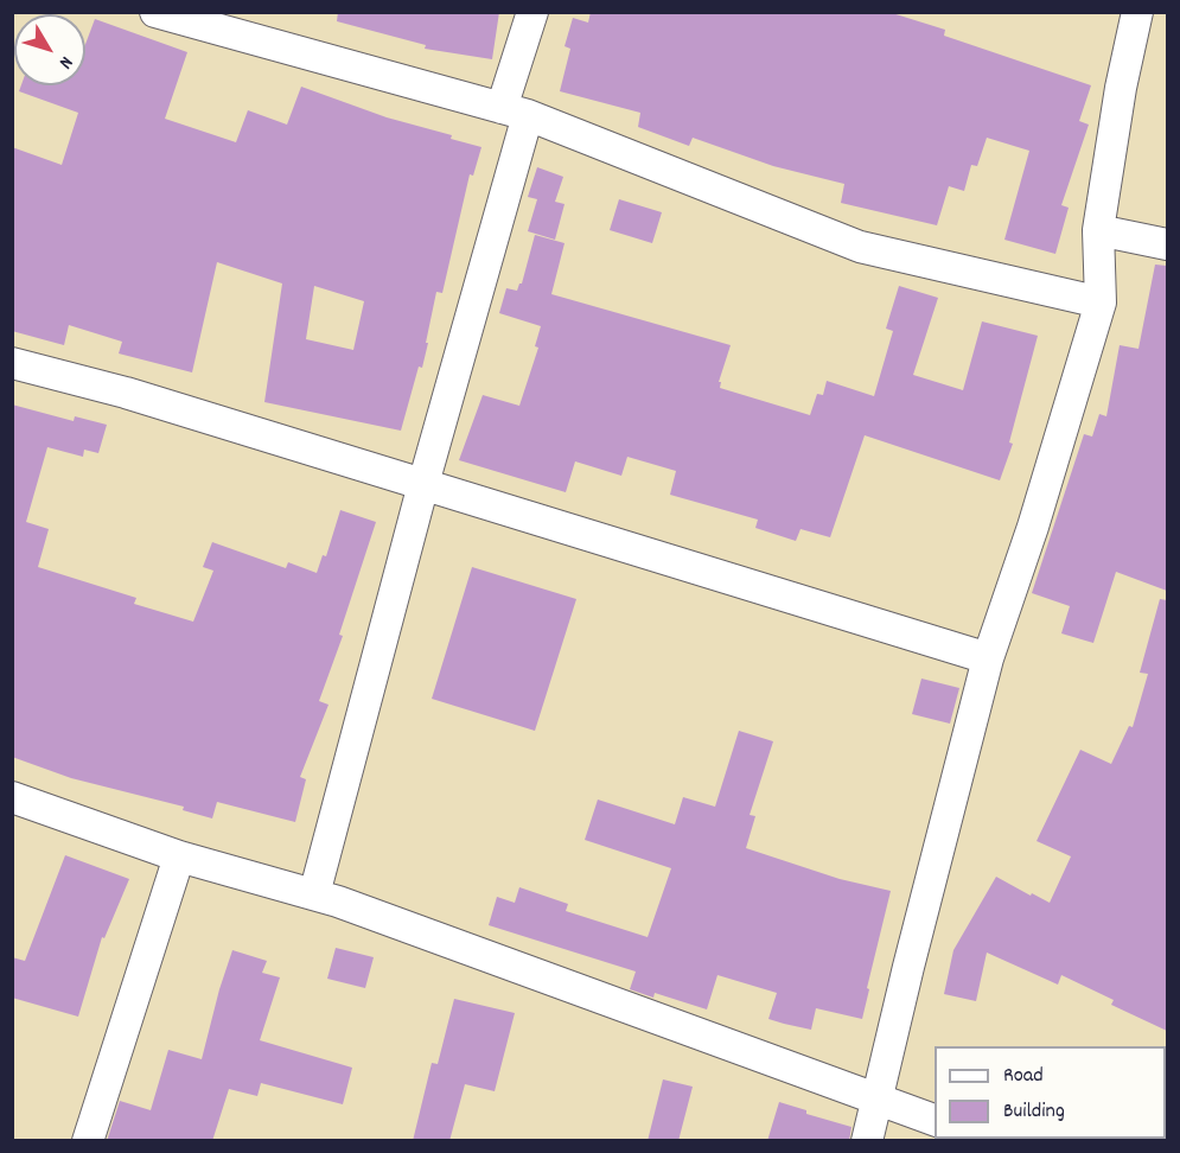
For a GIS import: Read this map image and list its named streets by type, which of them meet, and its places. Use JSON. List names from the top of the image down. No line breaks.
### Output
{"legend":["Road","Building"],"north":"bottom right"}
